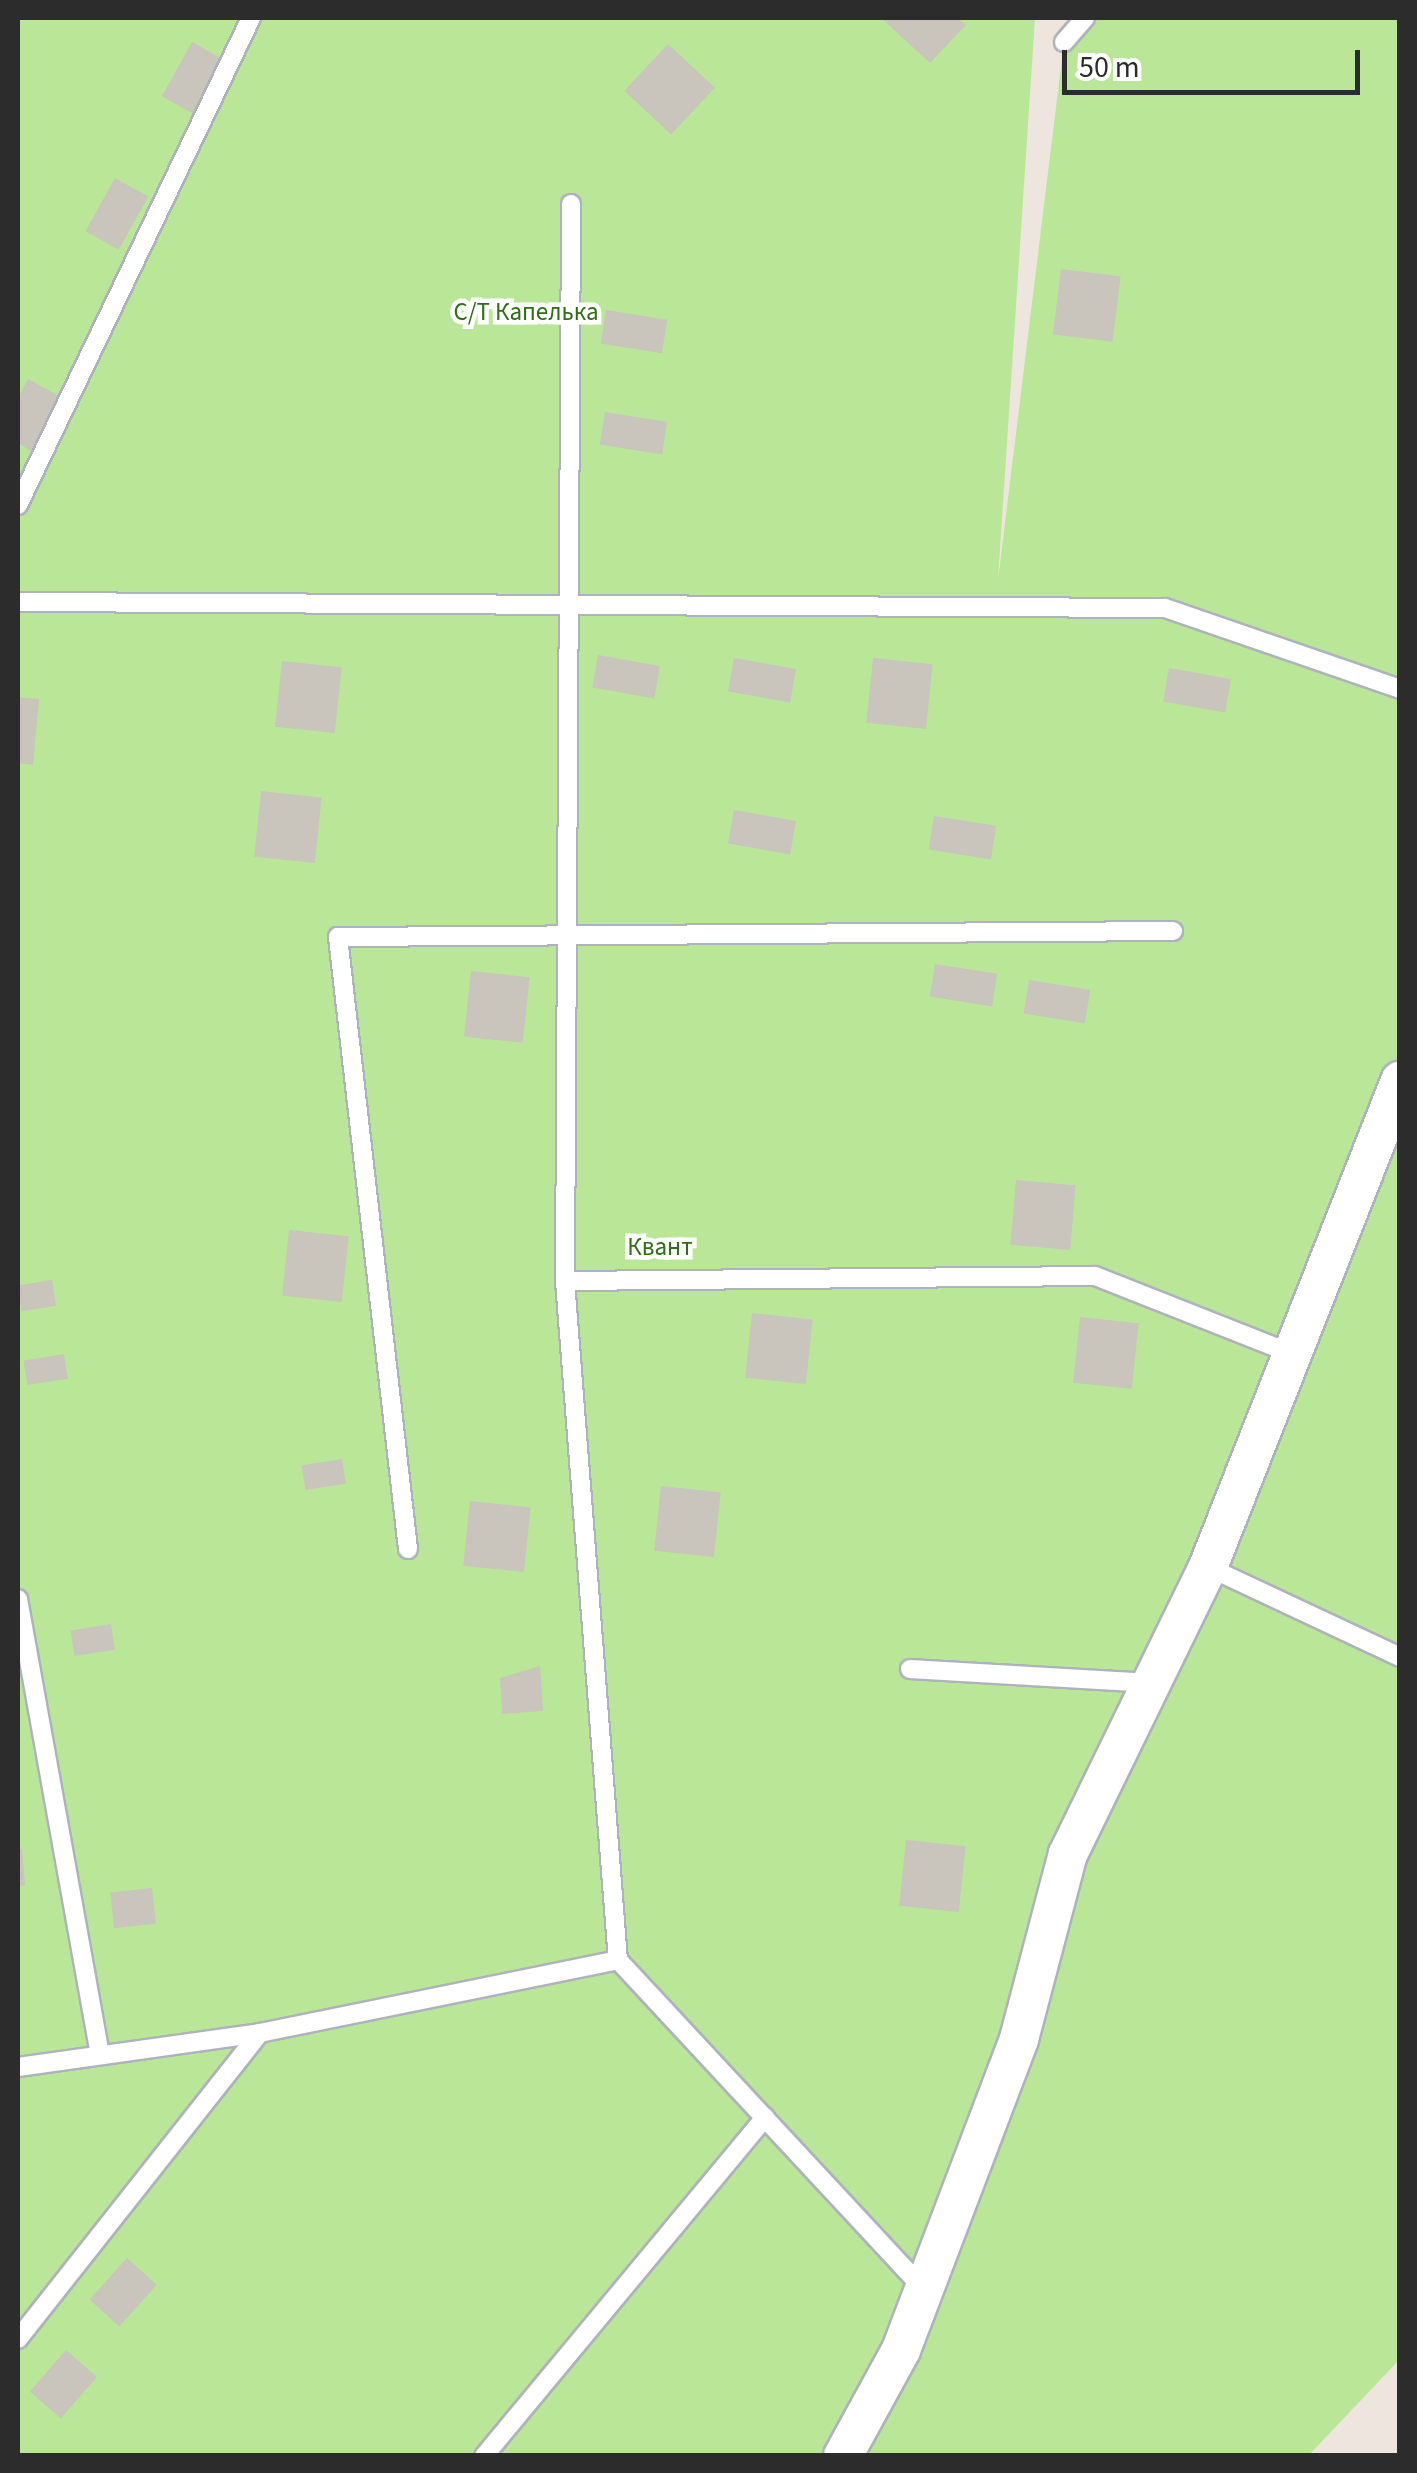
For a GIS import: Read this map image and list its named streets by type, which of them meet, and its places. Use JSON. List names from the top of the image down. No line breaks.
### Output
{"parks":["С/Т Капелька","Квант"],"scale_bar":"50 m"}
